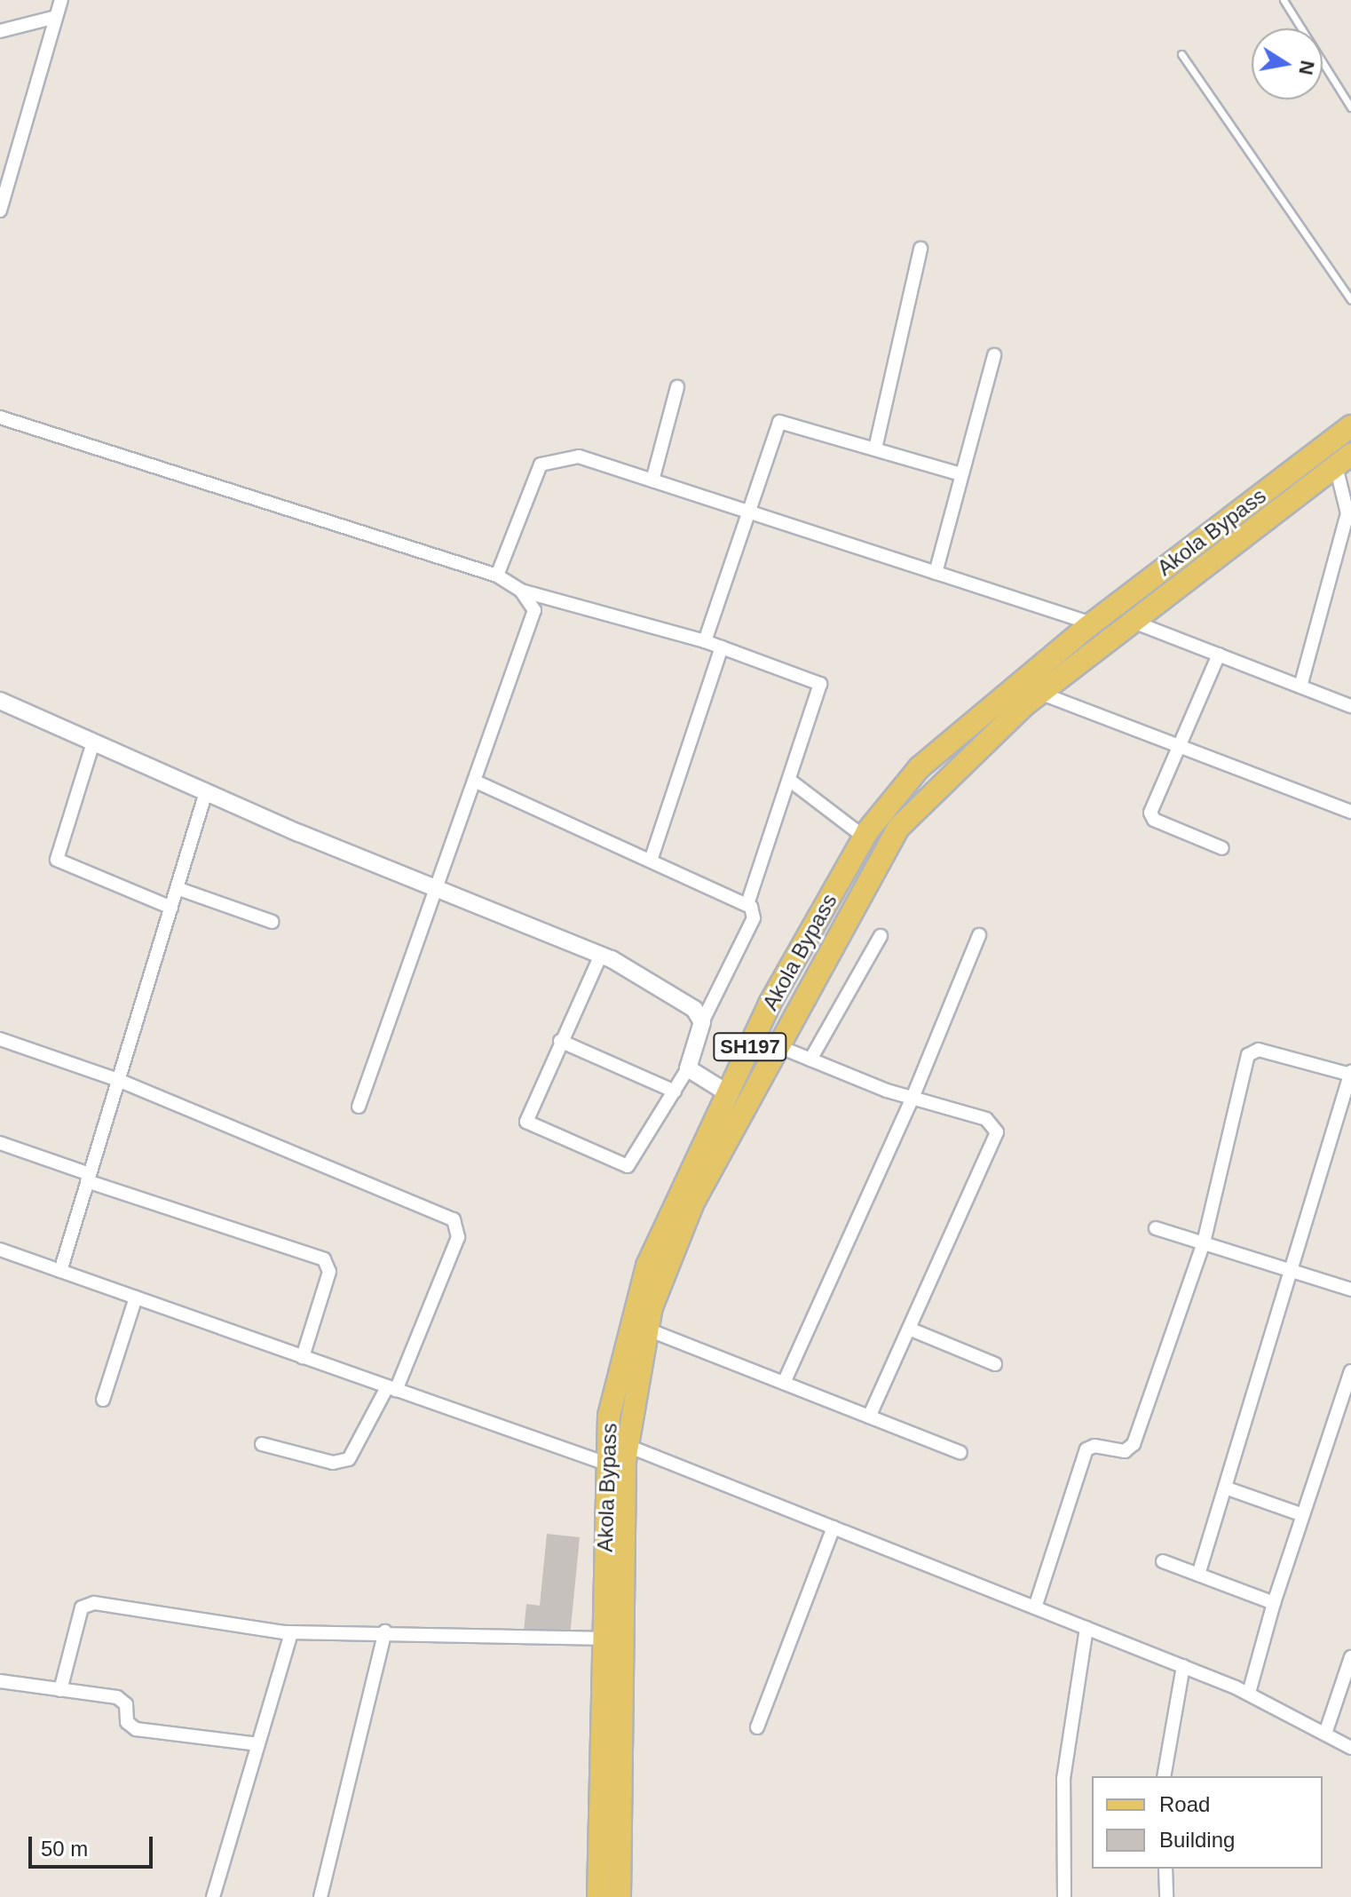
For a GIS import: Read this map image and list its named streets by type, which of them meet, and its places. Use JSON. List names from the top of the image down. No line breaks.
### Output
{"streets":{"main road":["Akola Bypass","SH197"]},"legend":["Road","Building"],"scale_bar":"50 m","north":"right"}
